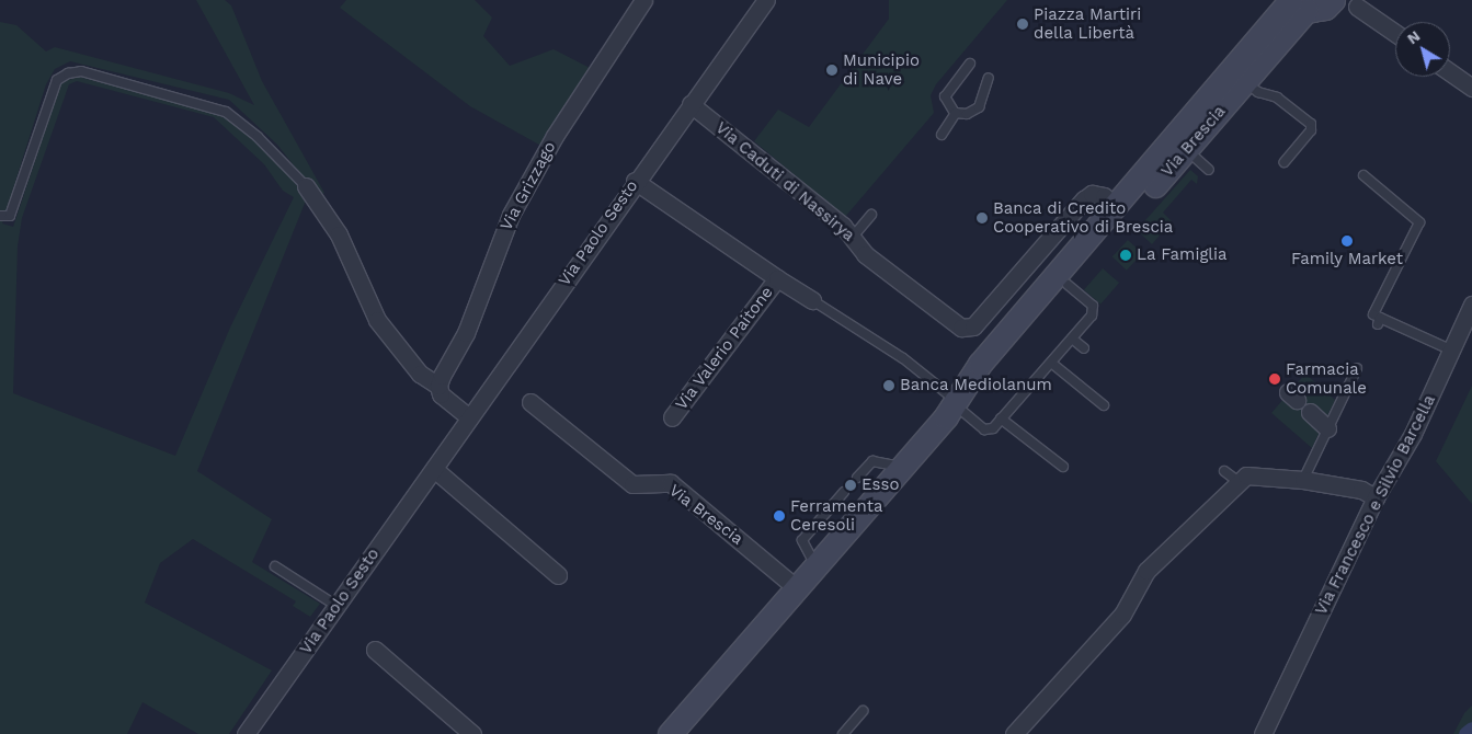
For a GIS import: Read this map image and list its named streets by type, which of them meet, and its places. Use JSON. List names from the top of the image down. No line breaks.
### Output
{"streets":{"main road":["Via Brescia"],"street":["Via Caduti di Nassirya","Via Grizzago","Via Paolo Sesto","Via Valerio Paitone","Via Francesco e Silvio Barcella"]},"crossings":[["Via Brescia","Via Caduti di Nassirya"],["Via Caduti di Nassirya","Via Paolo Sesto"],["Via Paolo Sesto","Via Valerio Paitone"]],"places":["Piazza Martiri della Libertà","Municipio di Nave","Banca di Credito Cooperativo di Brescia","Family Market","La Famiglia","Farmacia Comunale","Banca Mediolanum","Esso","Ferramenta Ceresoli"],"north":"top left"}
